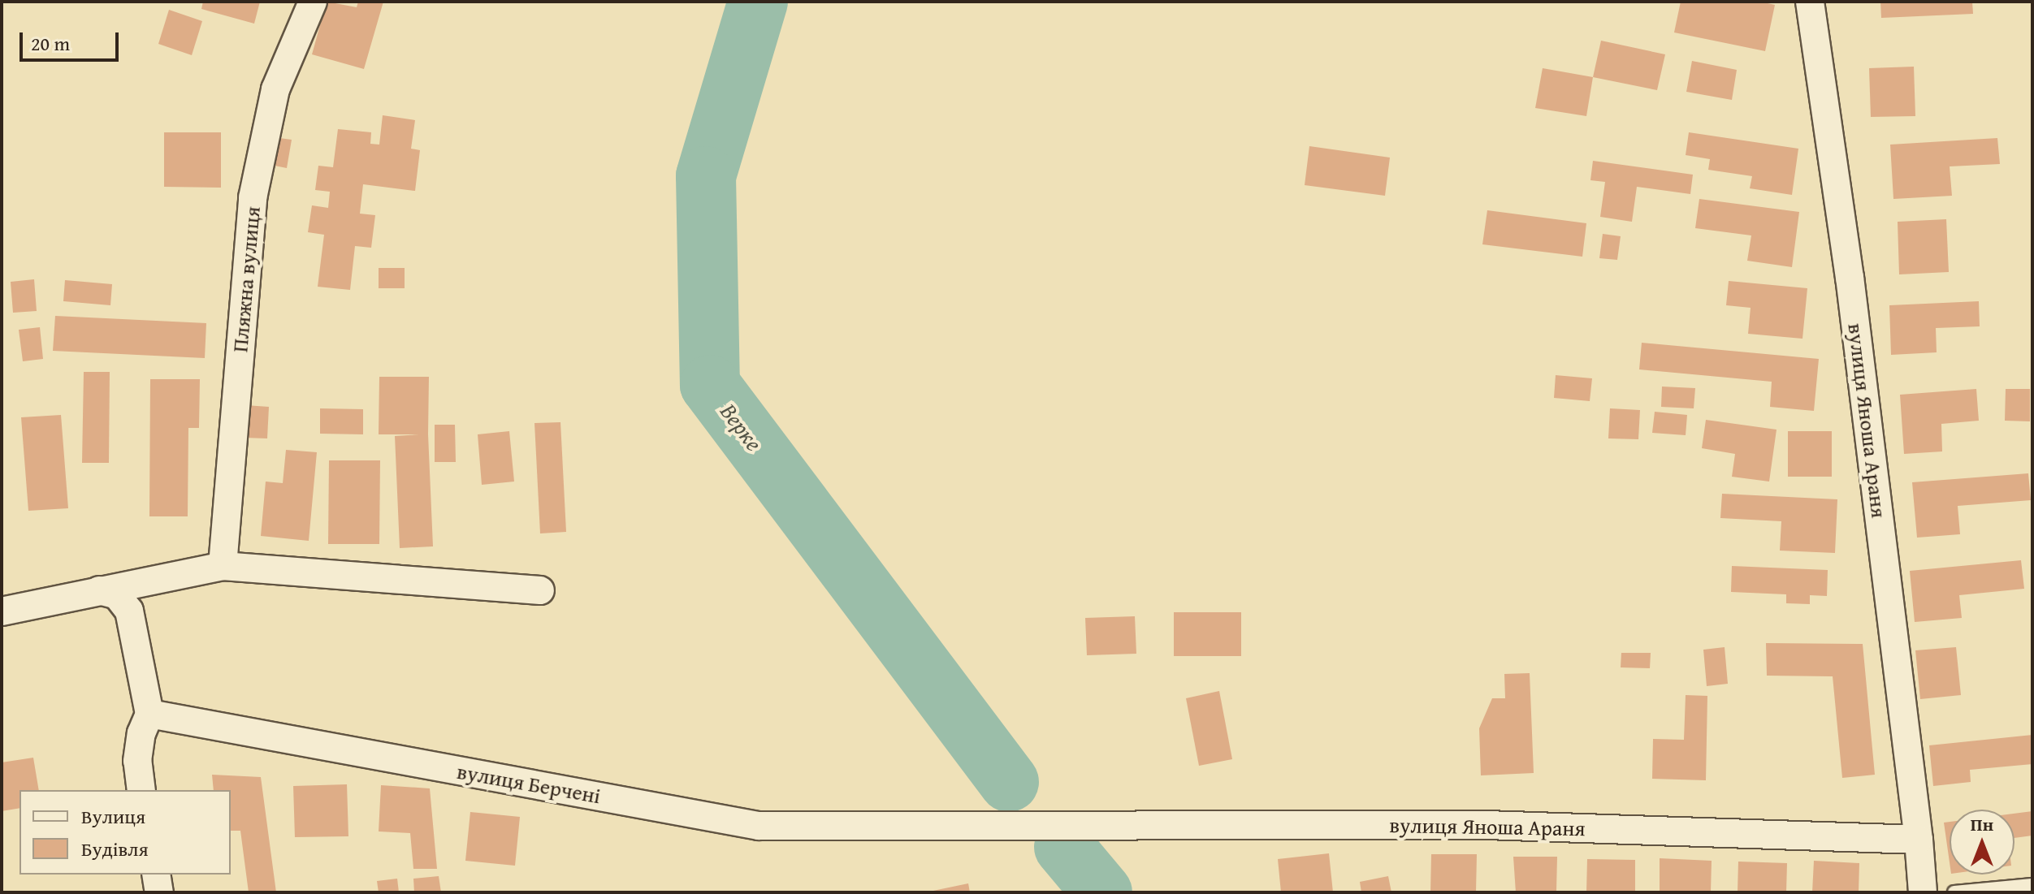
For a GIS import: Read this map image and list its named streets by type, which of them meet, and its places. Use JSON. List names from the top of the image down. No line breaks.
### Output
{"streets":{"street":["Пляжна вулиця","вулиця Яноша Араня","вулиця Берчені"]},"crossings":[["вулиця Яноша Араня","вулиця Берчені"]],"water":["Верке"],"legend":["Вулиця","Будівля"],"scale_bar":"20 m","north":"top"}
